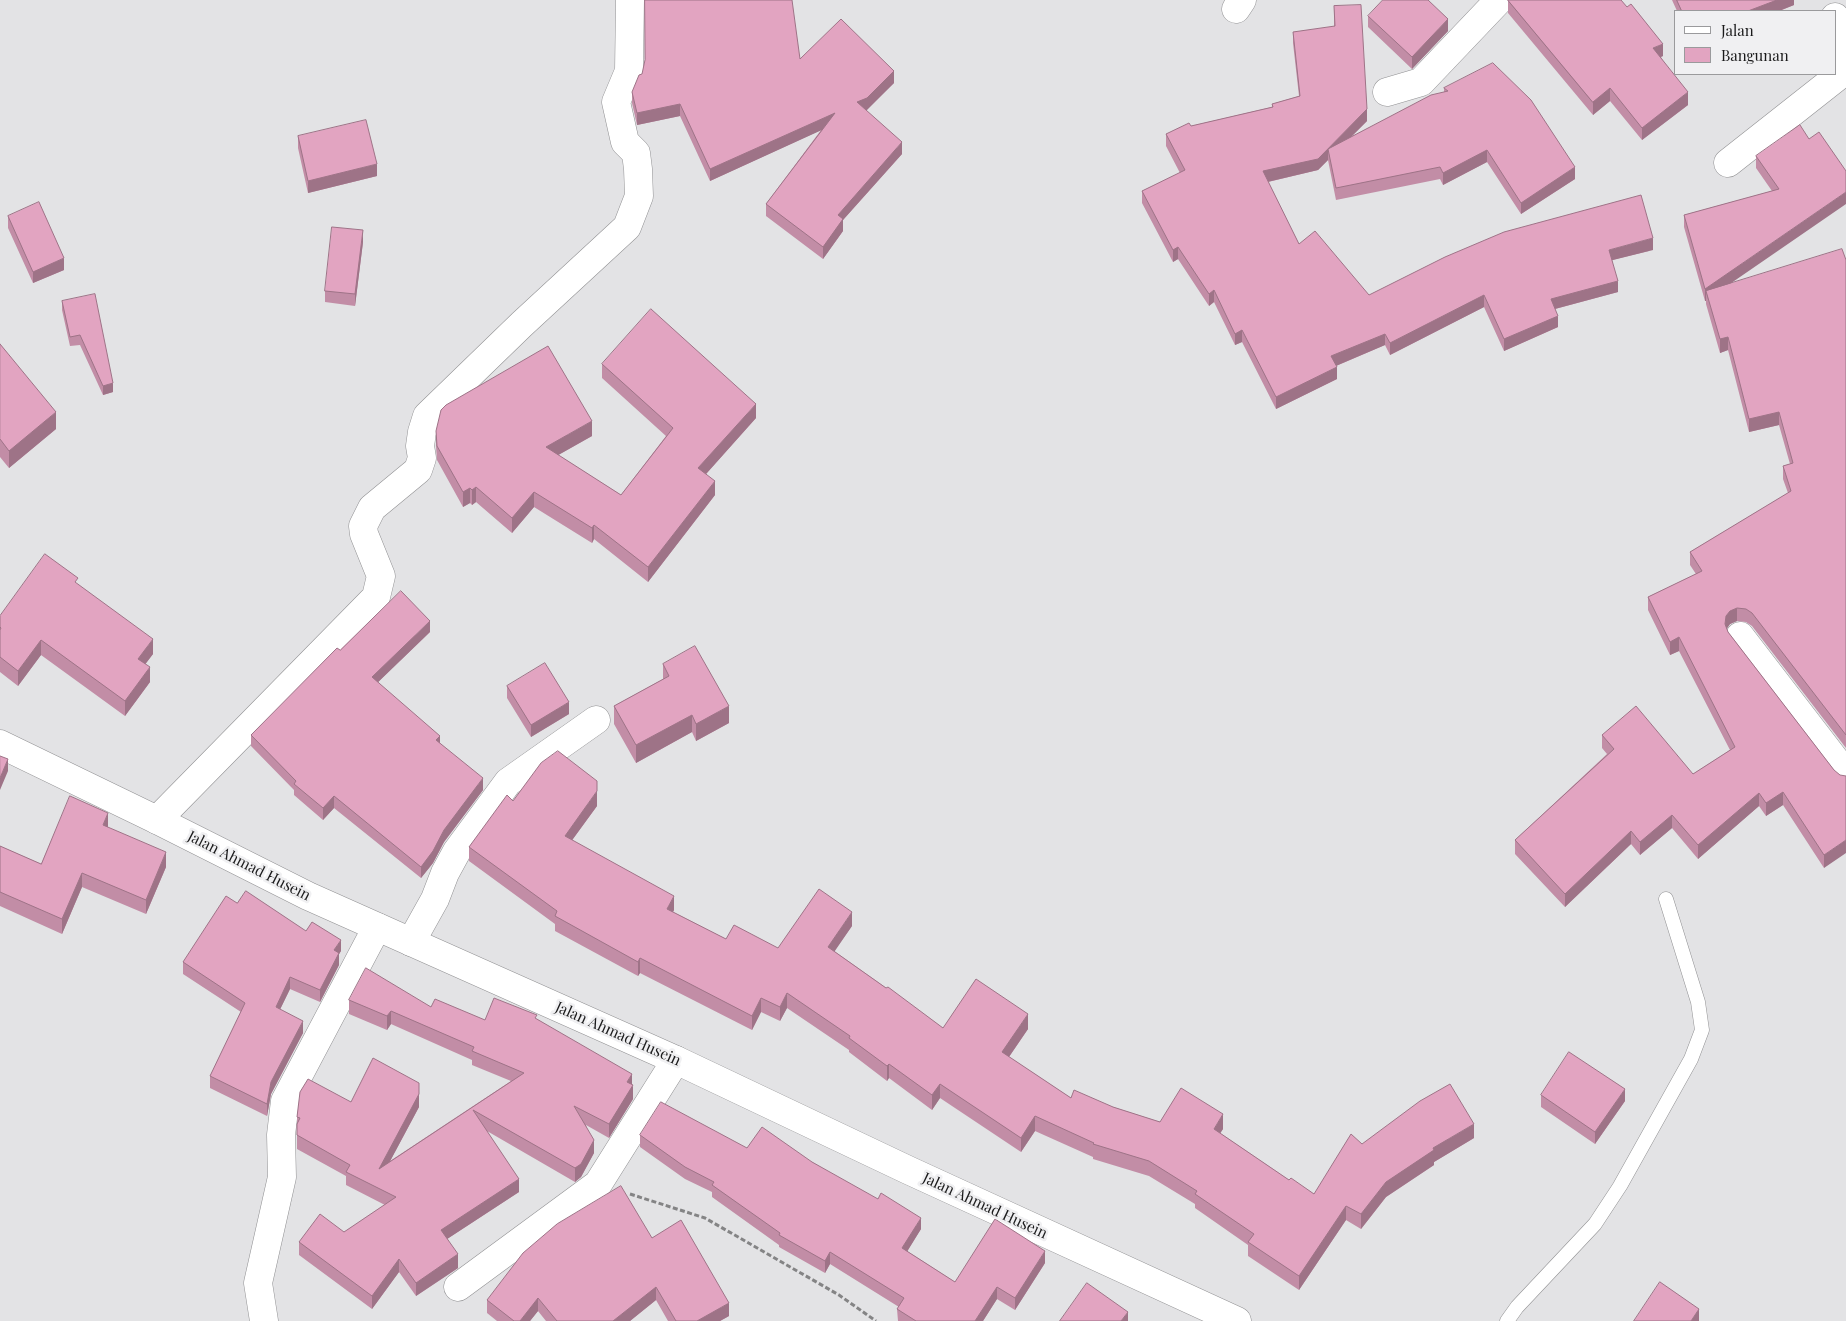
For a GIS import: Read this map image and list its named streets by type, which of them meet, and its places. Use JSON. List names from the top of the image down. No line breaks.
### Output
{"streets":{"street":["Jalan Ahmad Husein"]},"legend":["Jalan","Bangunan"]}
